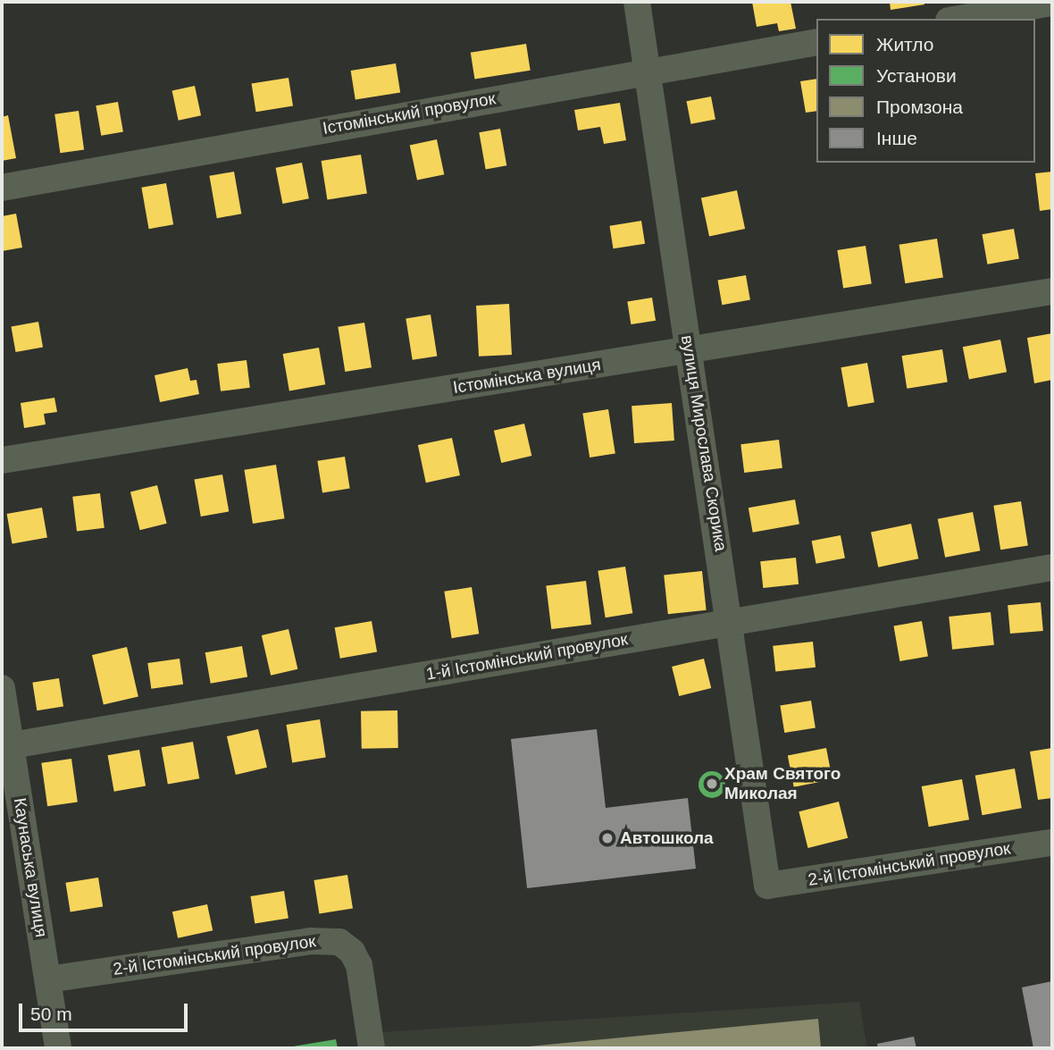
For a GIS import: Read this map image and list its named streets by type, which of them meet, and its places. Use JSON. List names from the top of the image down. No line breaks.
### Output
{"streets":{"street":["Істомінський провулок","Істомінська вулиця","вулиця Мирослава Скорика","1-й Істомінський провулок","2-й Істомінський провулок","Каунаська вулиця"]},"crossings":[["Істомінський провулок","вулиця Мирослава Скорика"],["Істомінська вулиця","вулиця Мирослава Скорика"],["вулиця Мирослава Скорика","1-й Істомінський провулок"],["вулиця Мирослава Скорика","2-й Істомінський провулок"],["1-й Істомінський провулок","Каунаська вулиця"],["2-й Істомінський провулок","Каунаська вулиця"]],"places":["Храм Святого Миколая","Автошкола"],"legend":["Житло","Установи","Промзона","Інше"],"scale_bar":"50 m"}
